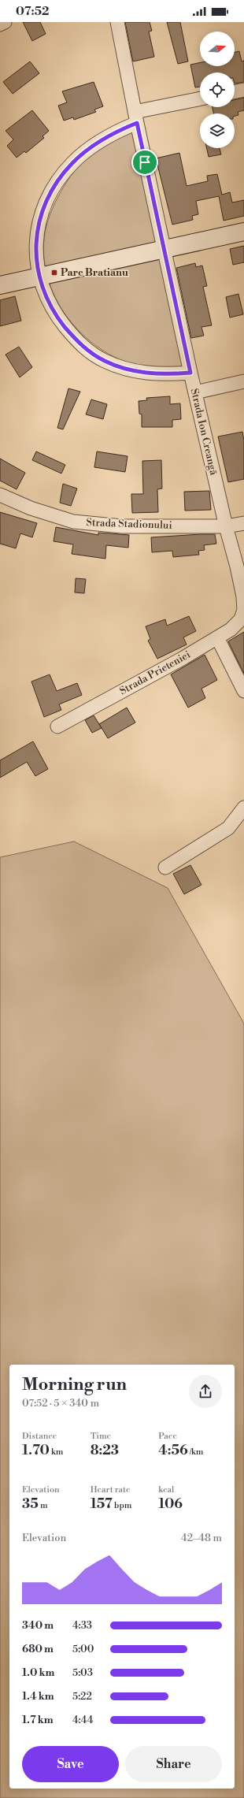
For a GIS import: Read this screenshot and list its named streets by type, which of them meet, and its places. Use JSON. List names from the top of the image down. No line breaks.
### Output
{"streets":{"street":["Strada Ion Creangă","Strada Stadionului","Strada Prieteniei"]},"crossings":[["Strada Ion Creangă","Strada Stadionului"],["Strada Ion Creangă","Strada Prieteniei"],["Strada Stadionului","Strada Prieteniei"]],"places":{"transit":["Parc Bratianu"]},"north":"right","page":{"status":"07:52","heading":["Morning run","07:52 · 5 × 340 m"],"stats":[["Distance","1.70 km"],["Time","8:23"],["Pace","4:56 /km"],["Elevation","35 m"],["Heart rate","157 bpm"],["kcal","106"]],"chart":["Elevation","42–48 m"],"list":[{"name":"340 m","note":"4:33"},{"name":"680 m","note":"5:00"},{"name":"1.0 km","note":"5:03"},{"name":"1.4 km","note":"5:22"},{"name":"1.7 km","note":"4:44"}],"buttons":["Save","Share"]}}
